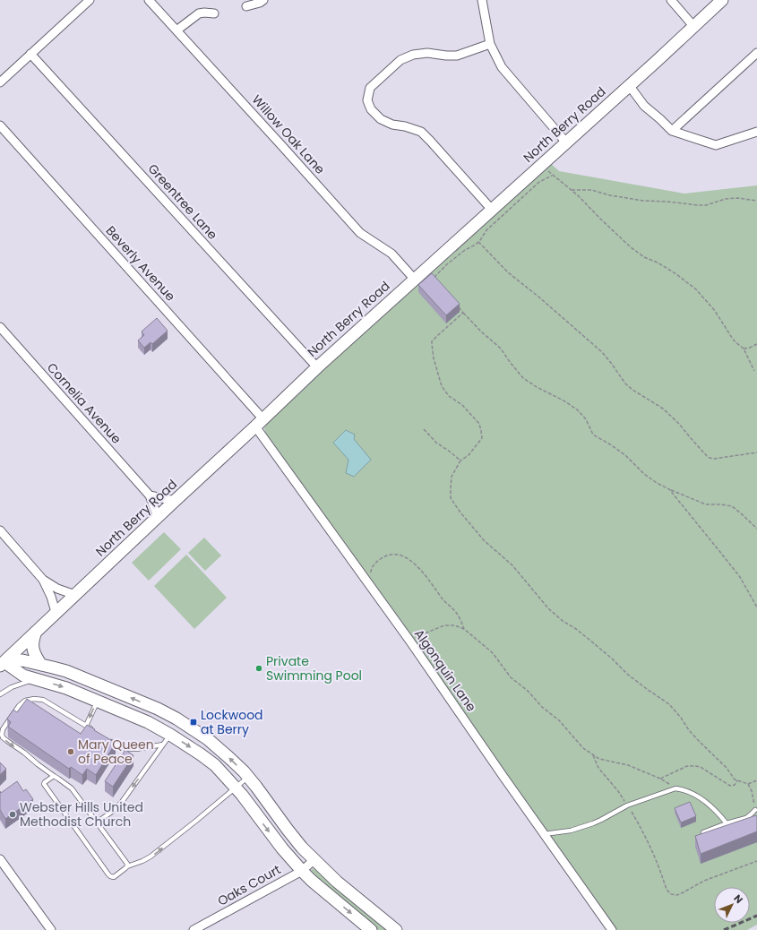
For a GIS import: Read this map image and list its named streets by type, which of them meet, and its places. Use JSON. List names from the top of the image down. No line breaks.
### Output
{"streets":{"main road":["North Berry Road"],"street":["Willow Oak Lane","Greentree Lane","Beverly Avenue","Cornelia Avenue","Algonquin Lane","Oaks Court"]},"crossings":[["North Berry Road","Willow Oak Lane"],["North Berry Road","Greentree Lane"],["North Berry Road","Beverly Avenue"],["North Berry Road","Cornelia Avenue"],["North Berry Road","Algonquin Lane"],["Beverly Avenue","Algonquin Lane"]],"places":{"other":["Private Swimming Pool","Mary Queen of Peace","Webster Hills United Methodist Church"],"transit":["Lockwood at Berry"]},"north":"top right"}
